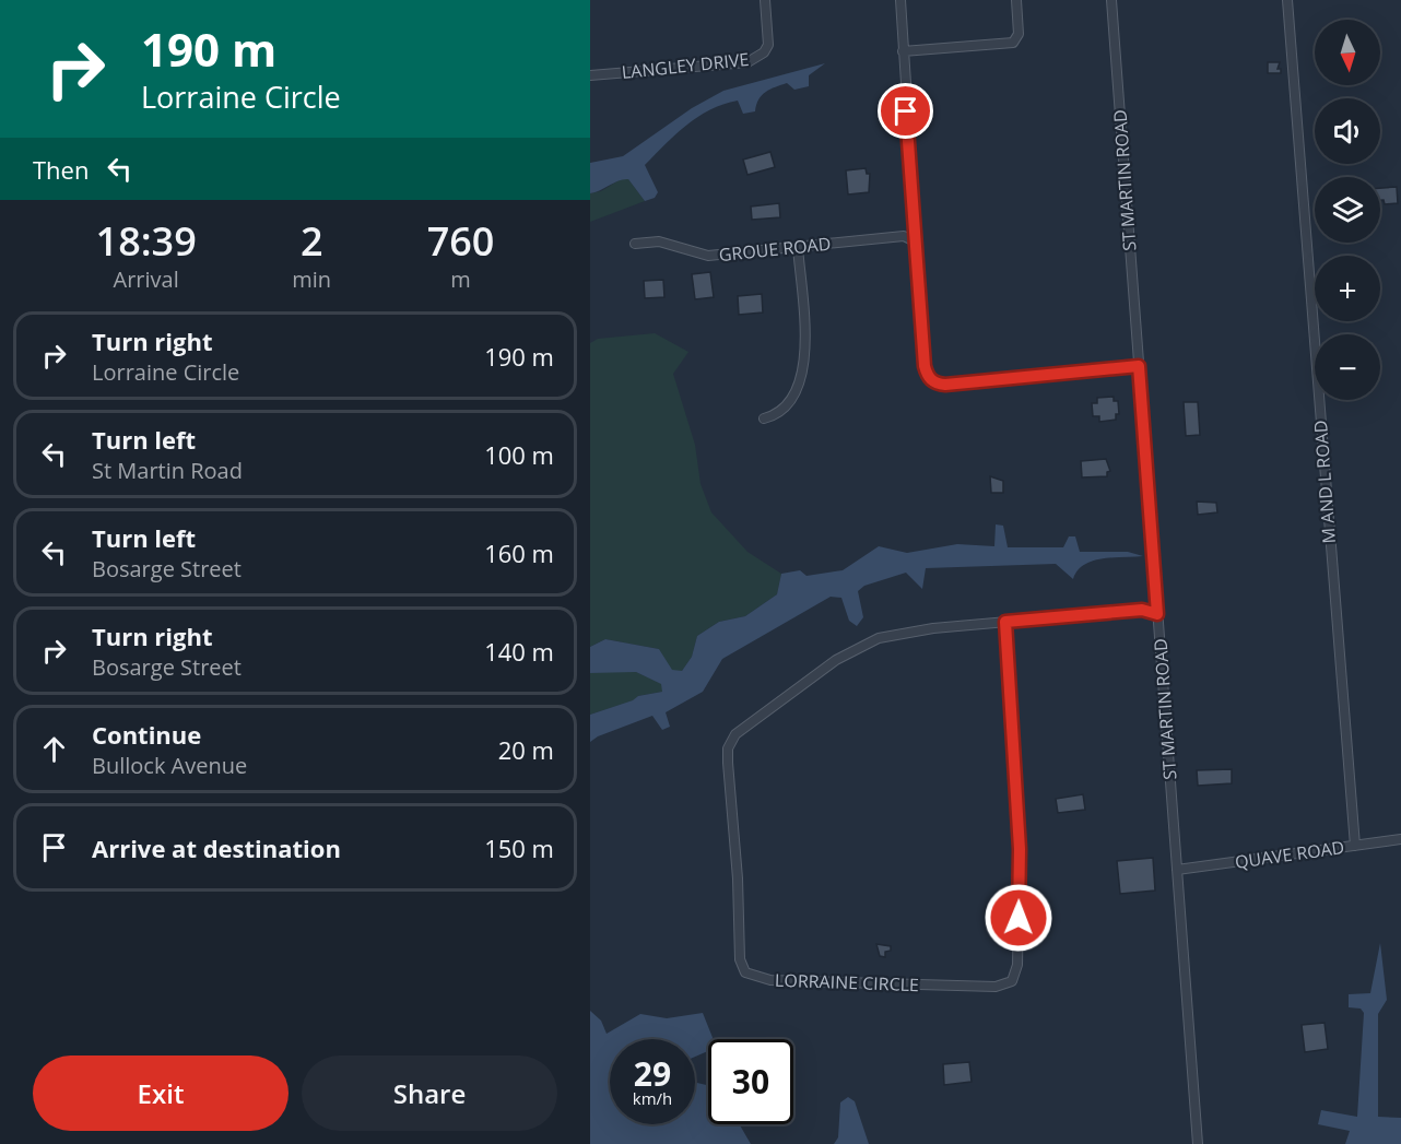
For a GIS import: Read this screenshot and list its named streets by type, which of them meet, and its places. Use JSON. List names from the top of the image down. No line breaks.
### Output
{"streets":{"street":["LANGLEY DRIVE","ST MARTIN ROAD","GROUE ROAD","M AND L ROAD","QUAVE ROAD","LORRAINE CIRCLE"]},"crossings":[["ST MARTIN ROAD","QUAVE ROAD"],["ST MARTIN ROAD","LORRAINE CIRCLE"],["M AND L ROAD","QUAVE ROAD"]],"north":"bottom","page":{"turn":["190 m","Lorraine Circle"],"map_buttons":["+","−"],"then":"Then","eta":["18:39","Arrival","2","min","760","m"],"list":[{"name":"Turn right","note":"Lorraine Circle","value":"190 m"},{"name":"Turn left","note":"St Martin Road","value":"100 m"},{"name":"Turn left","note":"Bosarge Street","value":"160 m"},{"name":"Turn right","note":"Bosarge Street","value":"140 m"},{"name":"Continue","note":"Bullock Avenue","value":"20 m"},{"name":"Arrive at destination","value":"150 m"}],"speed":"29 km/h","limit":"30","buttons":["Exit","Share"]}}
